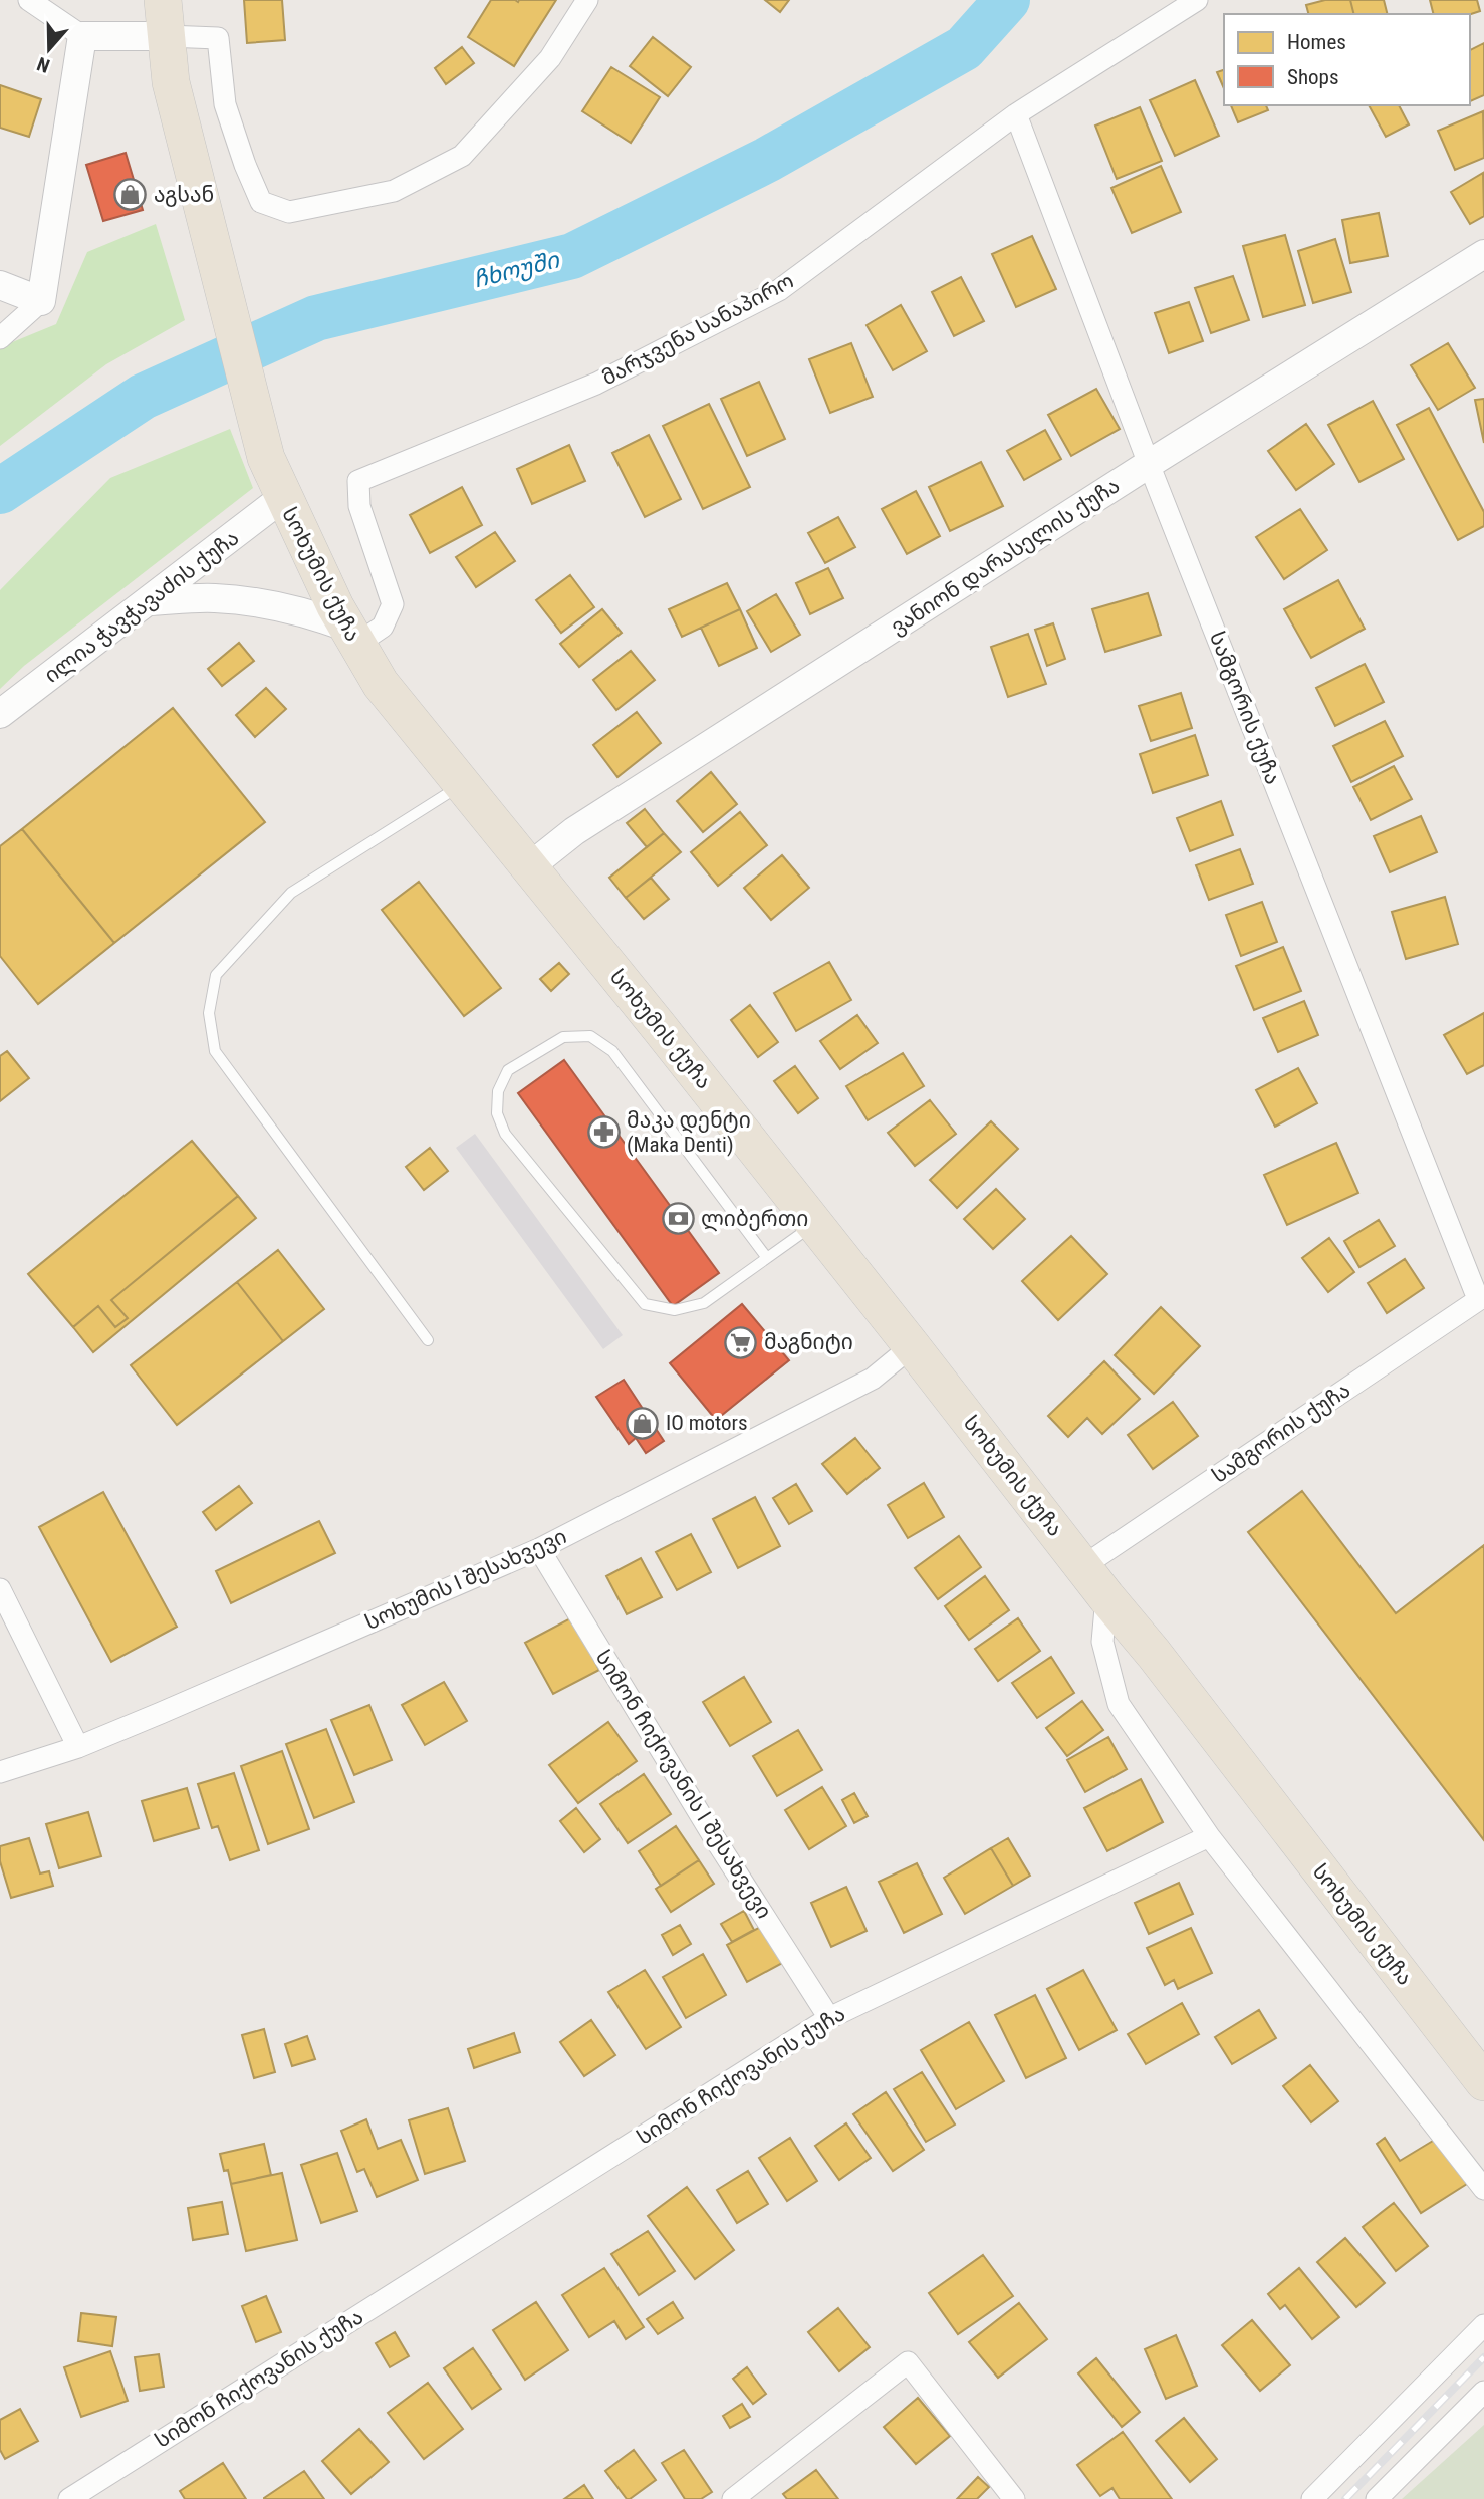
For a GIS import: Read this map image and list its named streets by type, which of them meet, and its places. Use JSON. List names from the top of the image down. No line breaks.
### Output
{"streets":{"highway":["სოხუმის ქუჩა"],"street":["მარჯვენა სანაპირო","ვანიონ დარასელის ქუჩა","ილია ჭავჭავაძის ქუჩა","სამგორის ქუჩა","სოხუმის I შესახვევი","სიმონ ჩიქოვანის I შესახვევი","სიმონ ჩიქოვანის ქუჩა"]},"crossings":[["მარჯვენა სანაპირო","სოხუმის ქუჩა"],["მარჯვენა სანაპირო","სამგორის ქუჩა"],["ვანიონ დარასელის ქუჩა","სოხუმის ქუჩა"],["ვანიონ დარასელის ქუჩა","სამგორის ქუჩა"],["სოხუმის ქუჩა","ილია ჭავჭავაძის ქუჩა"],["სოხუმის ქუჩა","სამგორის ქუჩა"],["სოხუმის ქუჩა","სოხუმის I შესახვევი"],["სოხუმის I შესახვევი","სიმონ ჩიქოვანის I შესახვევი"],["სიმონ ჩიქოვანის I შესახვევი","სიმონ ჩიქოვანის ქუჩა"]],"water":["ჩხოუში"],"places":{"shop":["აგსან","IO motors"],"pharmacy":["მაკა დენტი (Maka Denti)"],"bank":["ლიბერთი"],"supermarket":["მაგნიტი"]},"legend":["Homes","Shops"],"north":"bottom"}
